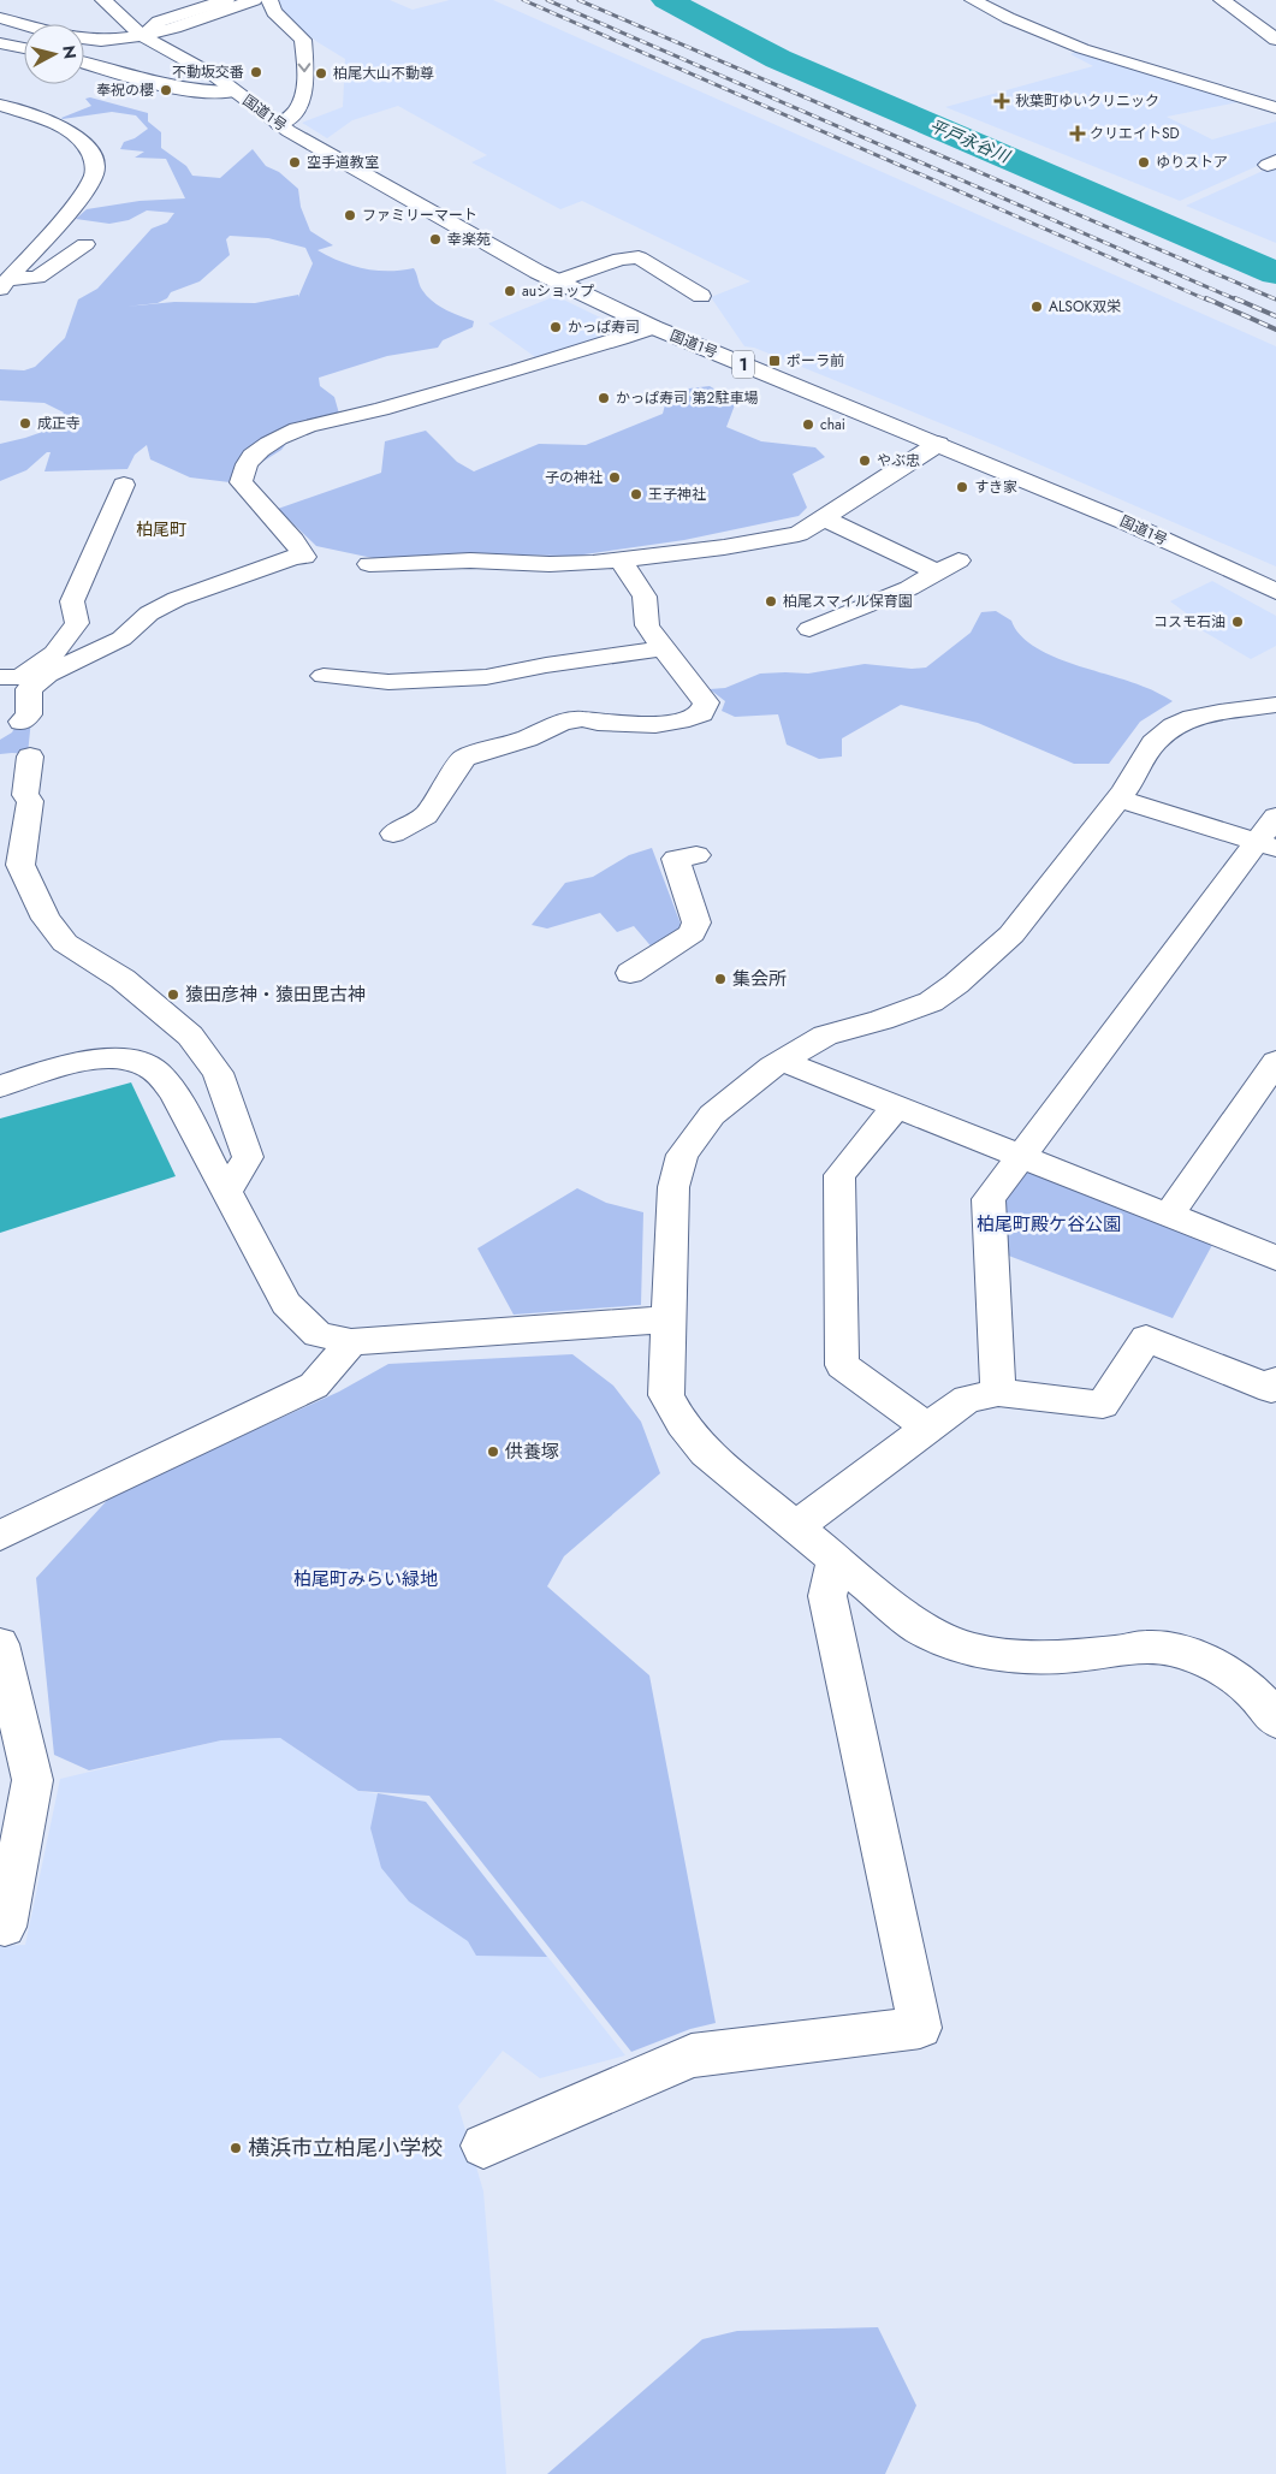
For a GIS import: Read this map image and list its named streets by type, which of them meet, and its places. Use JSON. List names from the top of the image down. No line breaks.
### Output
{"streets":{"main road":["国道1号","1"]},"districts":["柏尾町"],"water":["平戸永谷川"],"parks":["柏尾町殿ケ谷公園","柏尾町みらい緑地"],"places":{"other":["不動坂交番","柏尾大山不動尊","奉祝の櫻","空手道教室","ゆりストア","ファミリーマート","幸楽苑","auショップ","ALSOK双栄","かっぱ寿司","かっぱ寿司 第2駐車場","成正寺","chai","やぶ忠","子の神社","すき家","王子神社","柏尾スマイル保育園","コスモ石油","集会所","猿田彦神・猿田毘古神","供養塚","横浜市立柏尾小学校"],"health":["秋葉町ゆいクリニック","クリエイトSD"],"transit":["ポーラ前"]},"north":"right"}
